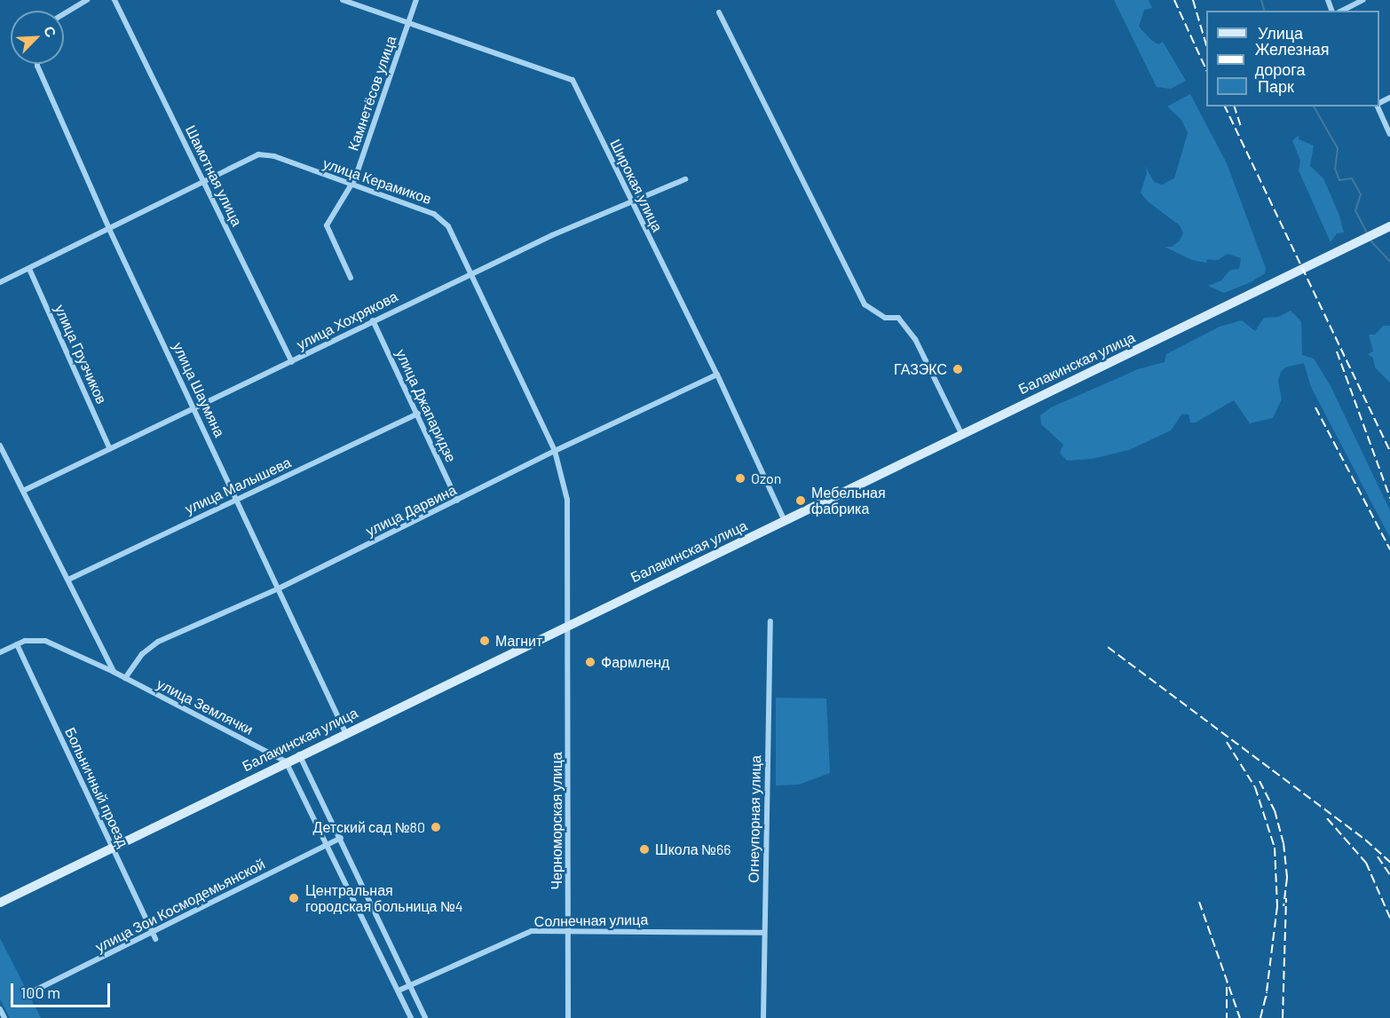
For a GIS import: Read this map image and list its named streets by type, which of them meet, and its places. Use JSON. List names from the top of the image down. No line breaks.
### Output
{"streets":{"main road":["Балакинская улица"],"street":["Камнетёсов улица","Шамотная улица","улица Керамиков","Широкая улица","улица Хохрякова","улица Грузчиков","улица Шаумяна","улица Джапаридзе","улица Малышева","улица Дарвина","улица Землячки","Больничный проезд","Огнеупорная улица","Черноморская улица","улица Зои Космодемьянской","Солнечная улица"]},"crossings":[["Камнетёсов улица","улица Керамиков"],["Камнетёсов улица","Широкая улица"],["Шамотная улица","улица Керамиков"],["Шамотная улица","улица Хохрякова"],["улица Керамиков","улица Хохрякова"],["улица Керамиков","улица Грузчиков"],["улица Керамиков","Балакинская улица"],["улица Керамиков","улица Шаумяна"],["улица Керамиков","улица Дарвина"],["улица Керамиков","Черноморская улица"],["Широкая улица","улица Хохрякова"],["Широкая улица","Балакинская улица"],["Широкая улица","улица Дарвина"],["улица Хохрякова","улица Грузчиков"],["улица Хохрякова","улица Шаумяна"],["улица Хохрякова","улица Джапаридзе"],["Балакинская улица","улица Шаумяна"],["Балакинская улица","улица Землячки"],["Балакинская улица","Больничный проезд"],["Балакинская улица","Черноморская улица"],["улица Шаумяна","улица Малышева"],["улица Шаумяна","улица Дарвина"],["улица Джапаридзе","улица Малышева"],["улица Джапаридзе","улица Дарвина"],["улица Дарвина","улица Землячки"],["Больничный проезд","улица Зои Космодемьянской"],["Огнеупорная улица","Солнечная улица"],["Черноморская улица","Солнечная улица"]],"places":["ГАЗЭКС","Ozon","Мебельная фабрика","Магнит","Фармленд","Детский сад №80","Школа №66","Центральная городская больница №4"],"legend":["Улица","Железная дорога","Парк"],"scale_bar":"100 m","north":"top right"}
